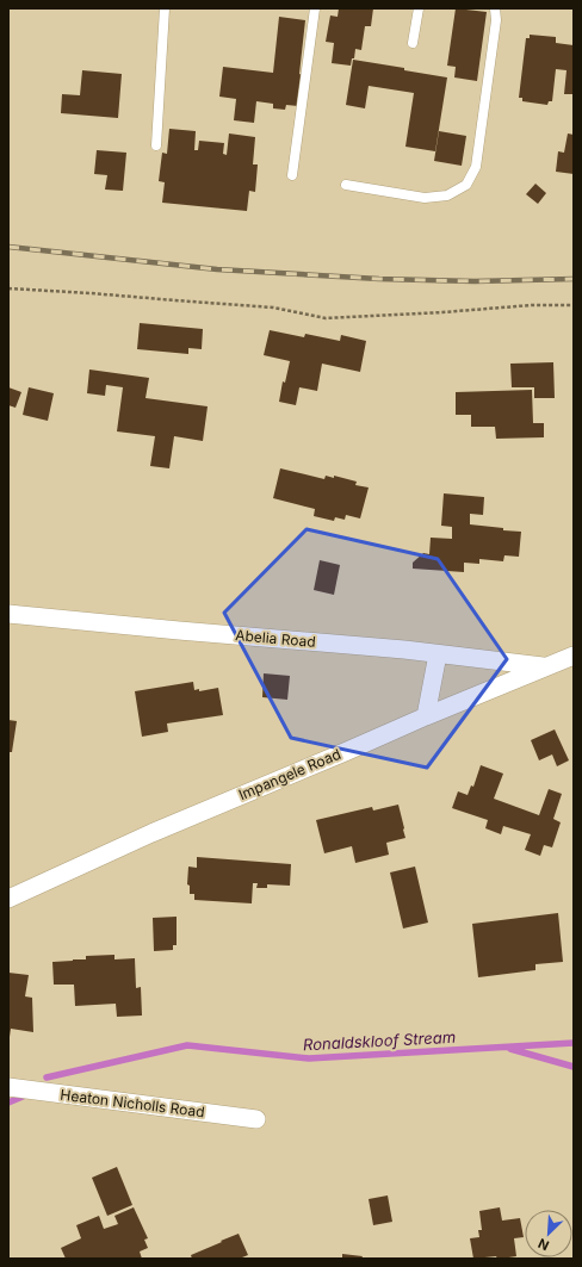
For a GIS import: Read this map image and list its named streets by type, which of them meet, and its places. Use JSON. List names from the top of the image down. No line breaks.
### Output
{"streets":{"street":["Abelia Road","Impangele Road","Heaton Nicholls Road"]},"crossings":[["Abelia Road","Impangele Road"]],"water":["Ronaldskloof Stream"],"north":"bottom left"}
